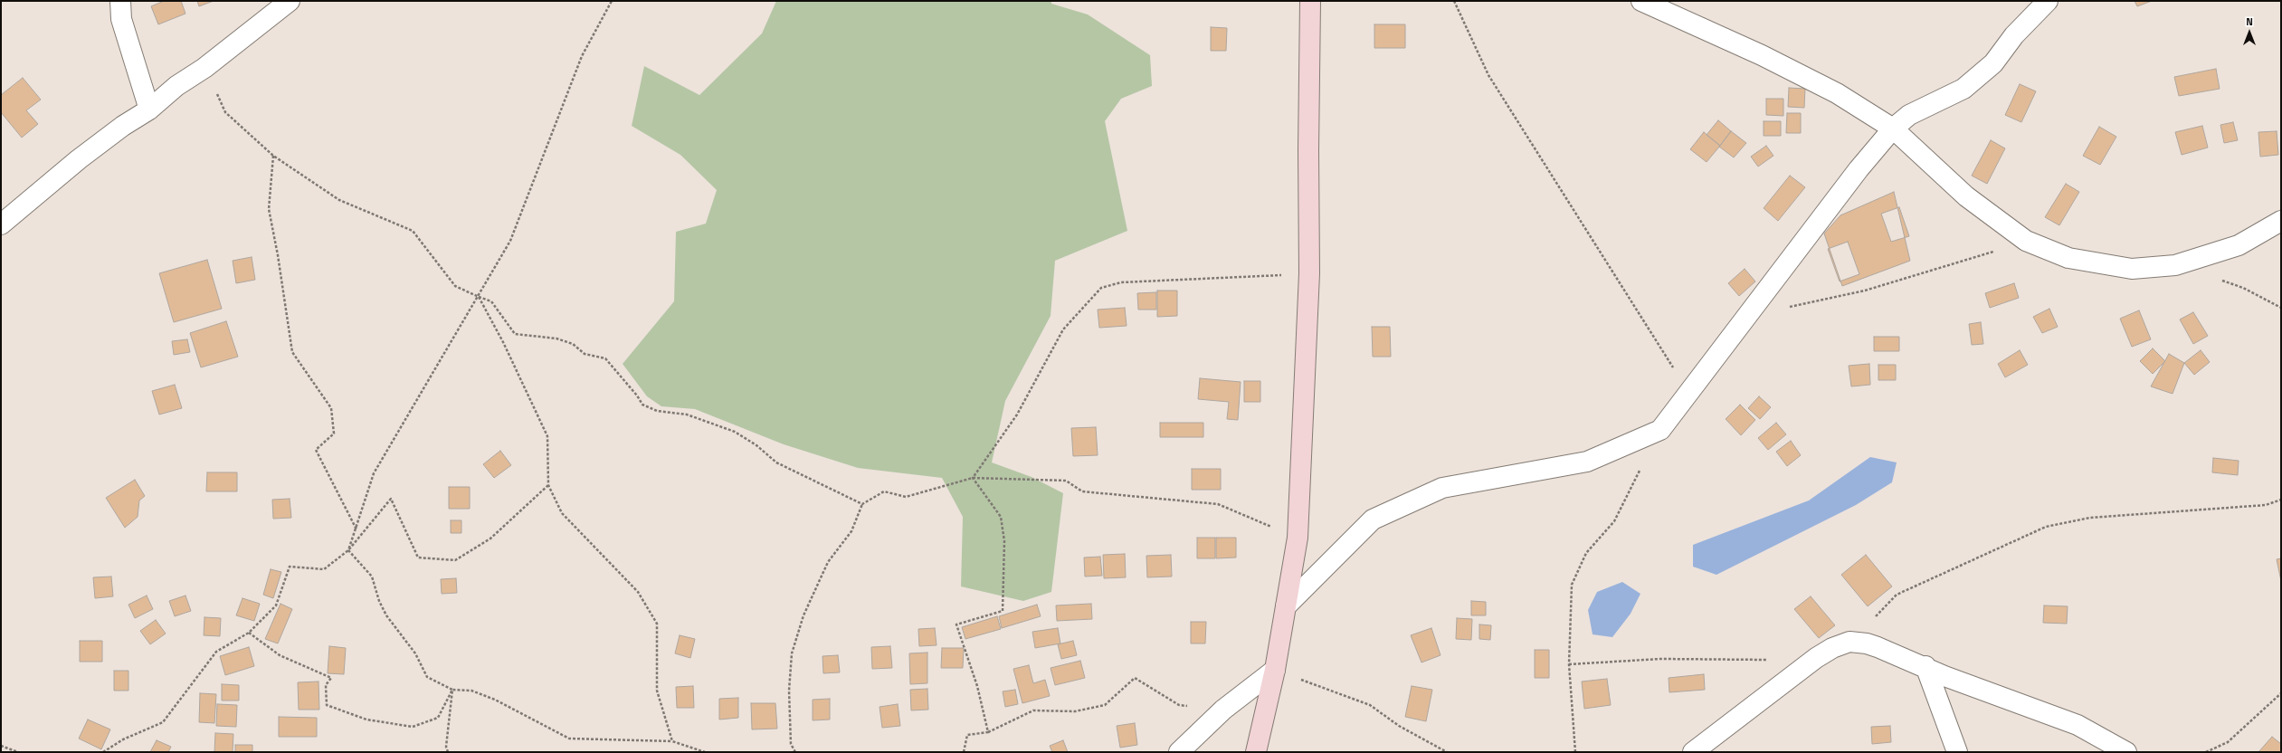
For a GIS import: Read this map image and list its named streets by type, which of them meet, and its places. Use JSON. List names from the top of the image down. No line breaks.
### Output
{"north":"top"}
